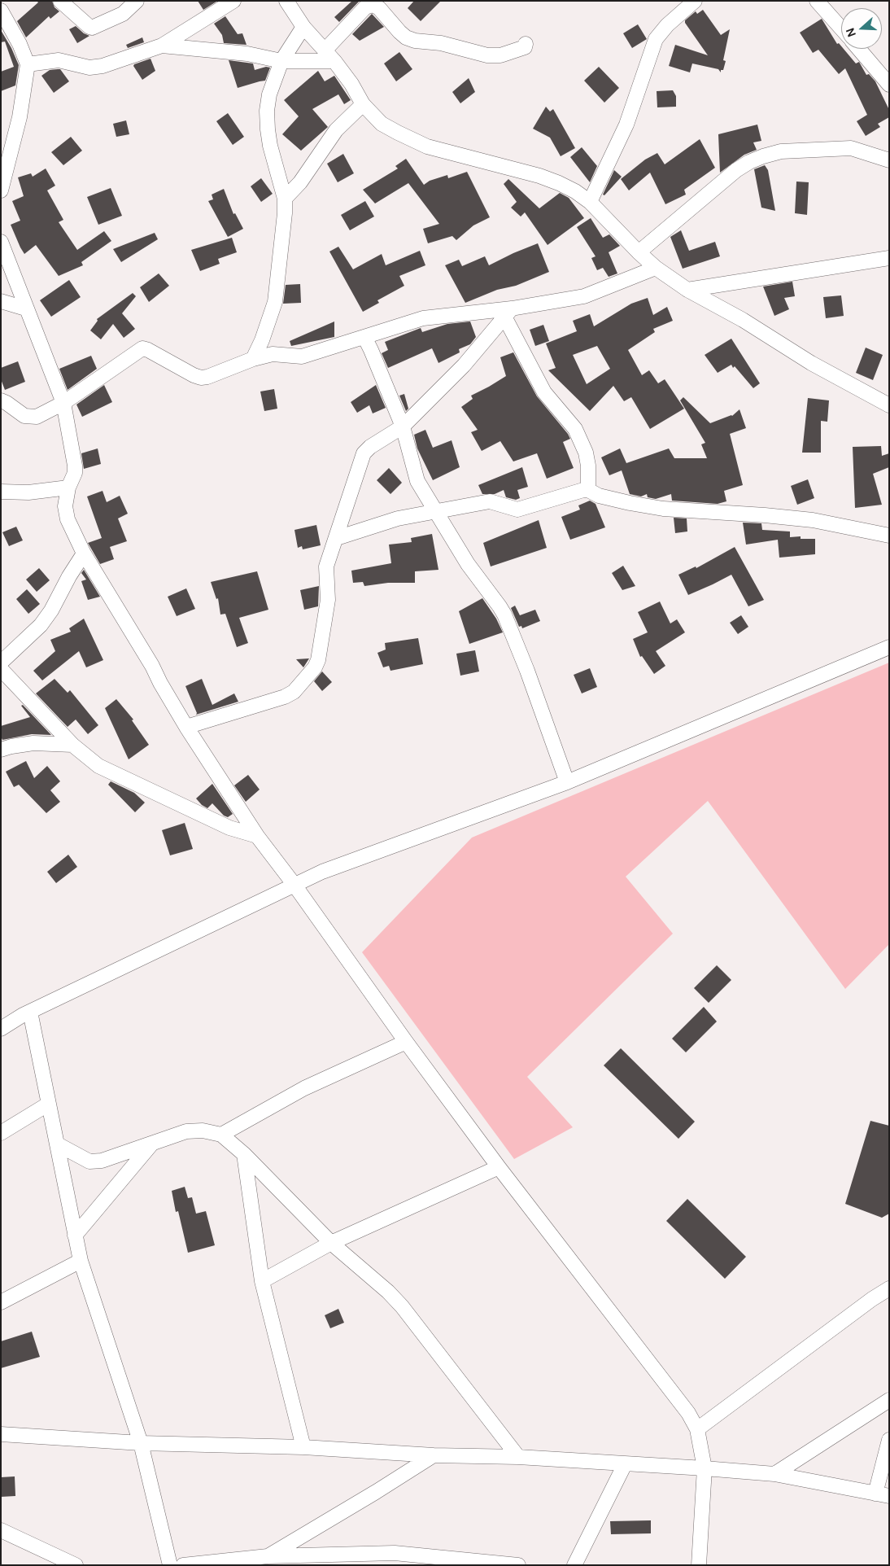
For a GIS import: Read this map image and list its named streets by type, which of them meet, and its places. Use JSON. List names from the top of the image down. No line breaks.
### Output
{"north":"left"}
